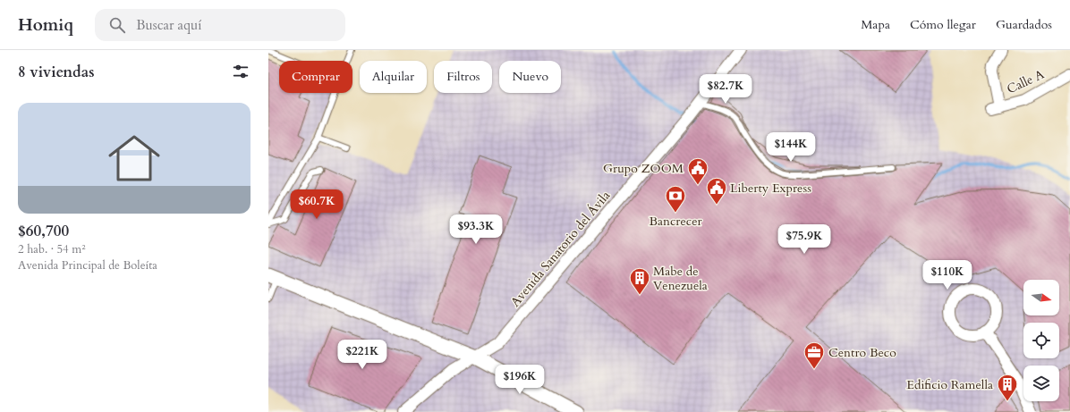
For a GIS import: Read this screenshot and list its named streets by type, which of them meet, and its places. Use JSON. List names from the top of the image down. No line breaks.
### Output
{"streets":{"street":["Calle A","Avenida Sanatorio del Ávila"]},"places":{"public building":["Grupo ZOOM","Liberty Express"],"bank":["Bancrecer"],"building":["Mabe de Venezuela","Edificio Ramella"],"office":["Centro Beco"]},"north":"right","page":{"header":"Homiq","search":"Buscar aquí","nav":["Mapa","Cómo llegar","Guardados"],"heading":"8 viviendas","chip":["Comprar","Alquilar","Filtros","Nuevo"],"price":["$82.7K","$144K","$60.7K","$93.3K","$75.9K","$110K","$221K","$196K"],"list":[{"name":"$60,700","note":"2 hab. · 54 m² · Avenida Principal de Boleíta"}]}}
